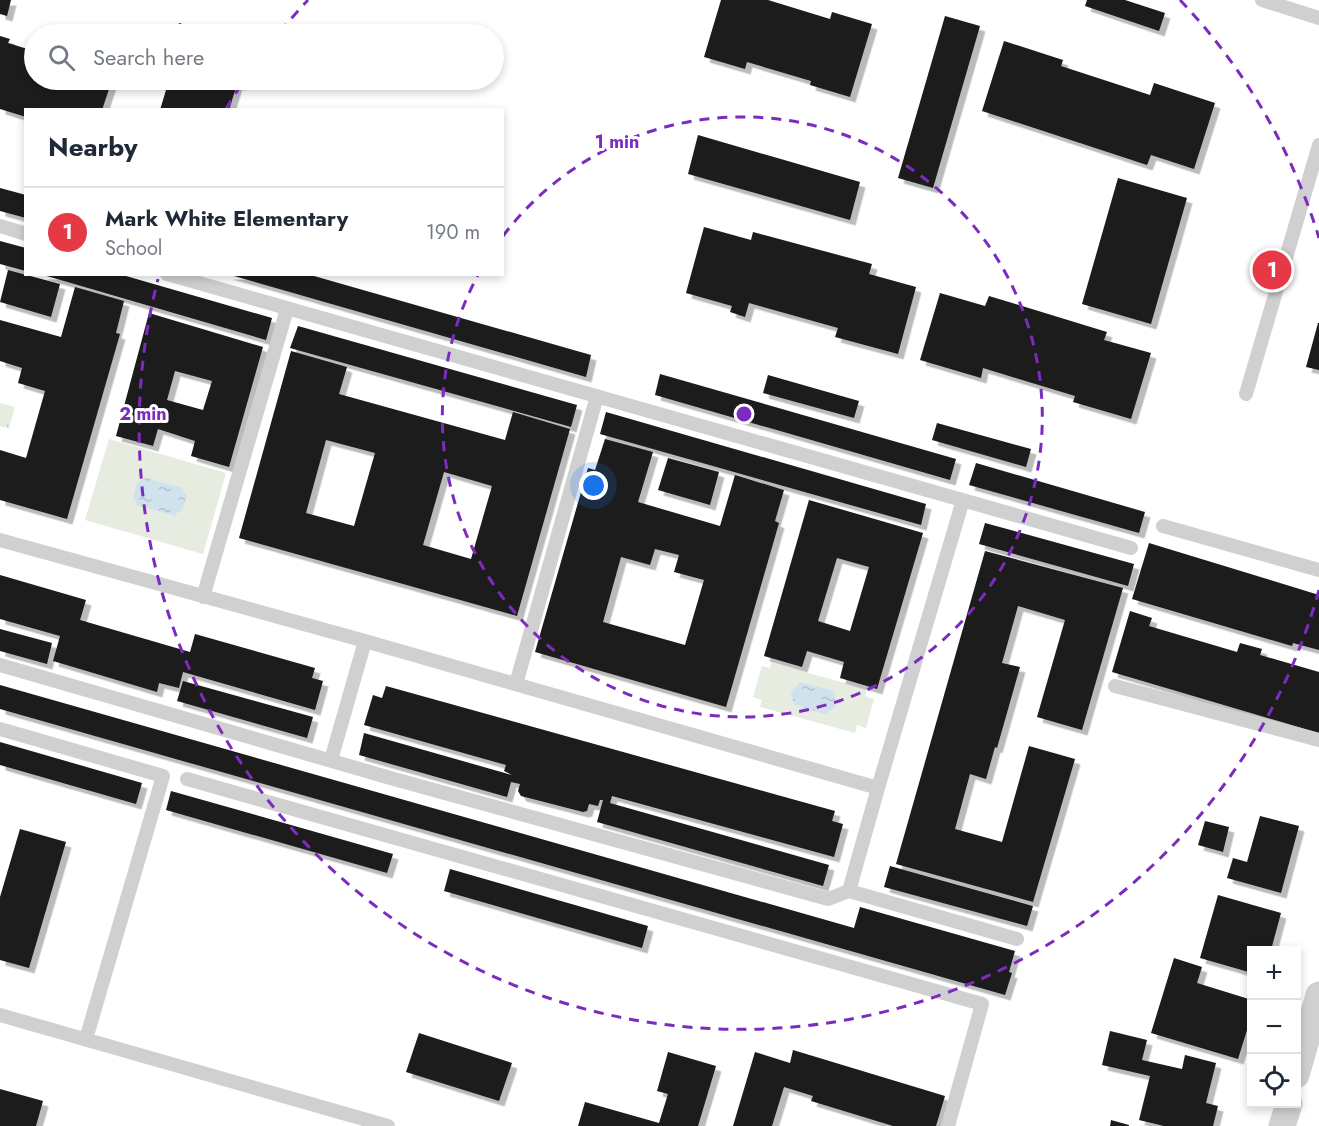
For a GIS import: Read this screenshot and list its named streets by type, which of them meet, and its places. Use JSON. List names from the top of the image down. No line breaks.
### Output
{"page":{"search":"Search here","heading":"Nearby","list":[{"mark":"1","name":"Mark White Elementary","note":"School","value":"190 m"}],"pins":"1","map_buttons":["+","−"]},"rings":["1 min","2 min"]}
